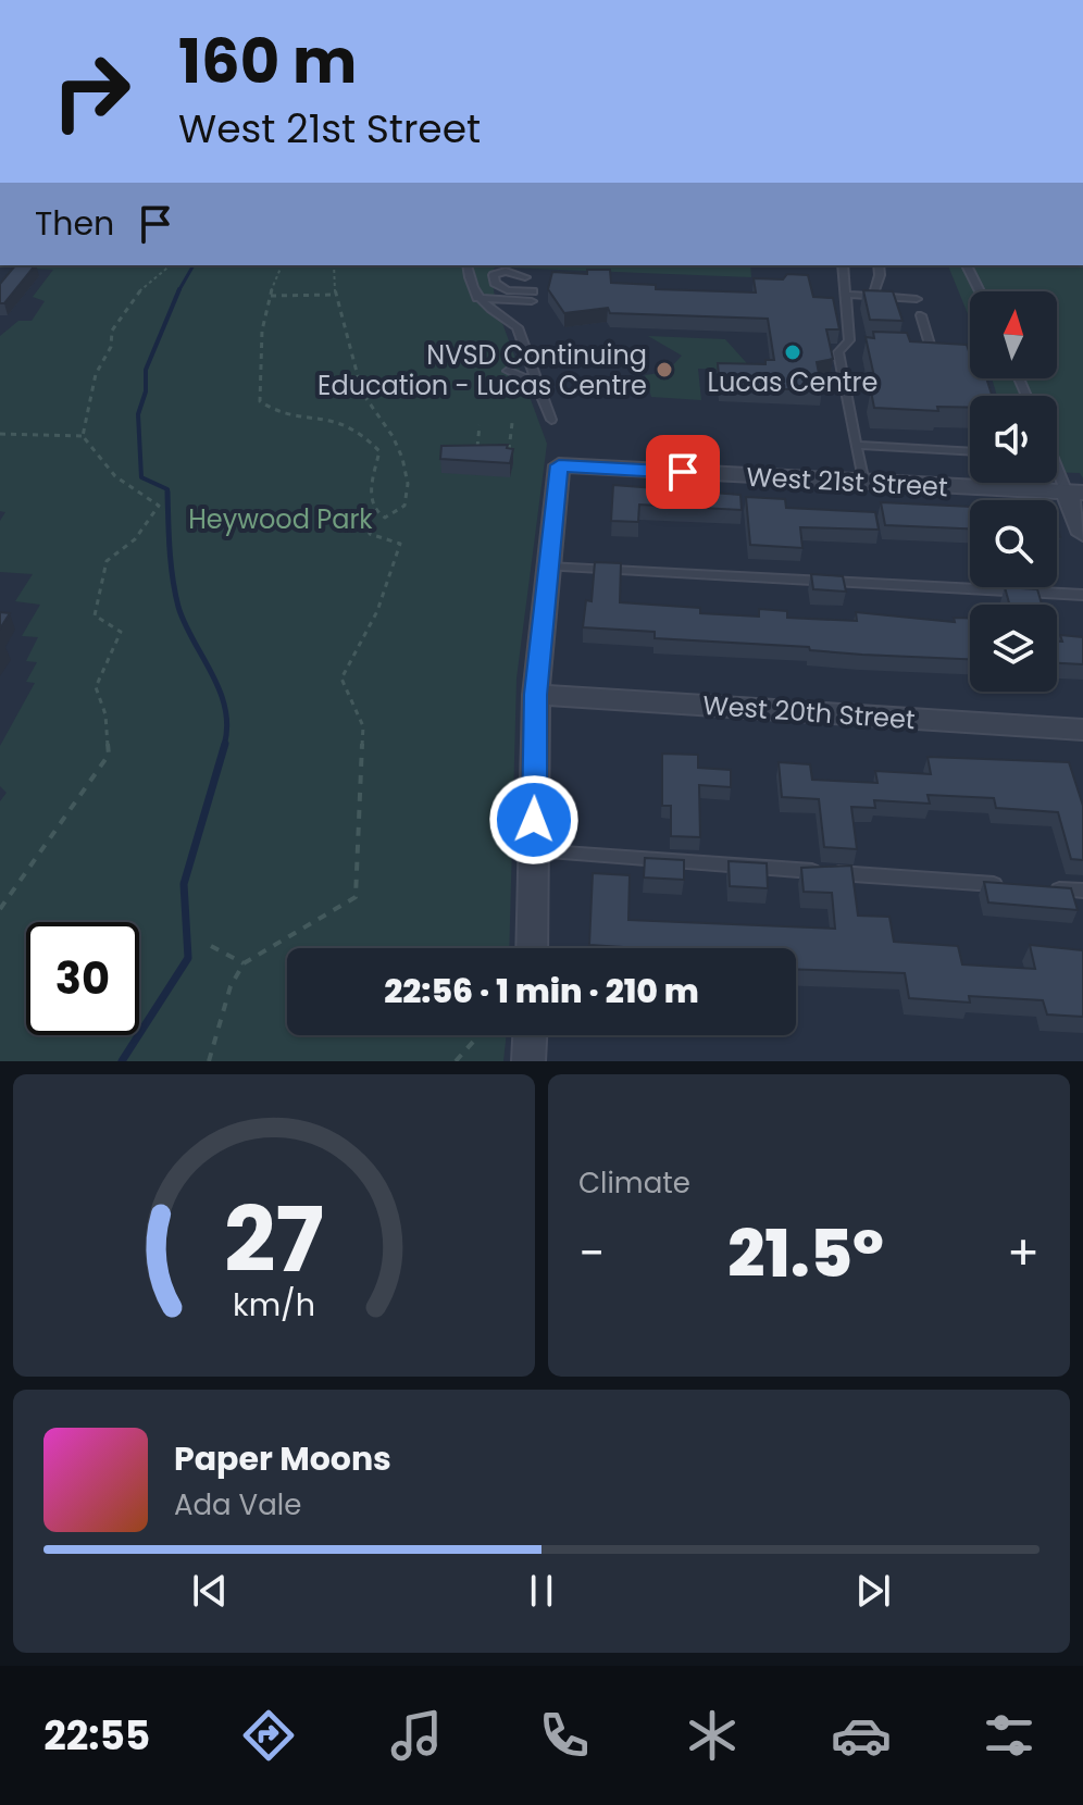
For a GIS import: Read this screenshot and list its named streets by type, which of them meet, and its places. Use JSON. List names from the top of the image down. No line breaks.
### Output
{"streets":{"street":["West 21st Street","West 20th Street"]},"parks":["Heywood Park"],"places":["Lucas Centre","NVSD Continuing Education - Lucas Centre"],"north":"top","page":{"turn":["160 m","West 21st Street"],"then":"Then","limit":"30","trip":"22:56 · 1 min · 210 m","tile":"Climate","heat":["−","21.5°","+"],"song":["Paper Moons","Ada Vale"],"tabs":"22:55","gauge":["27","km/h"]}}
